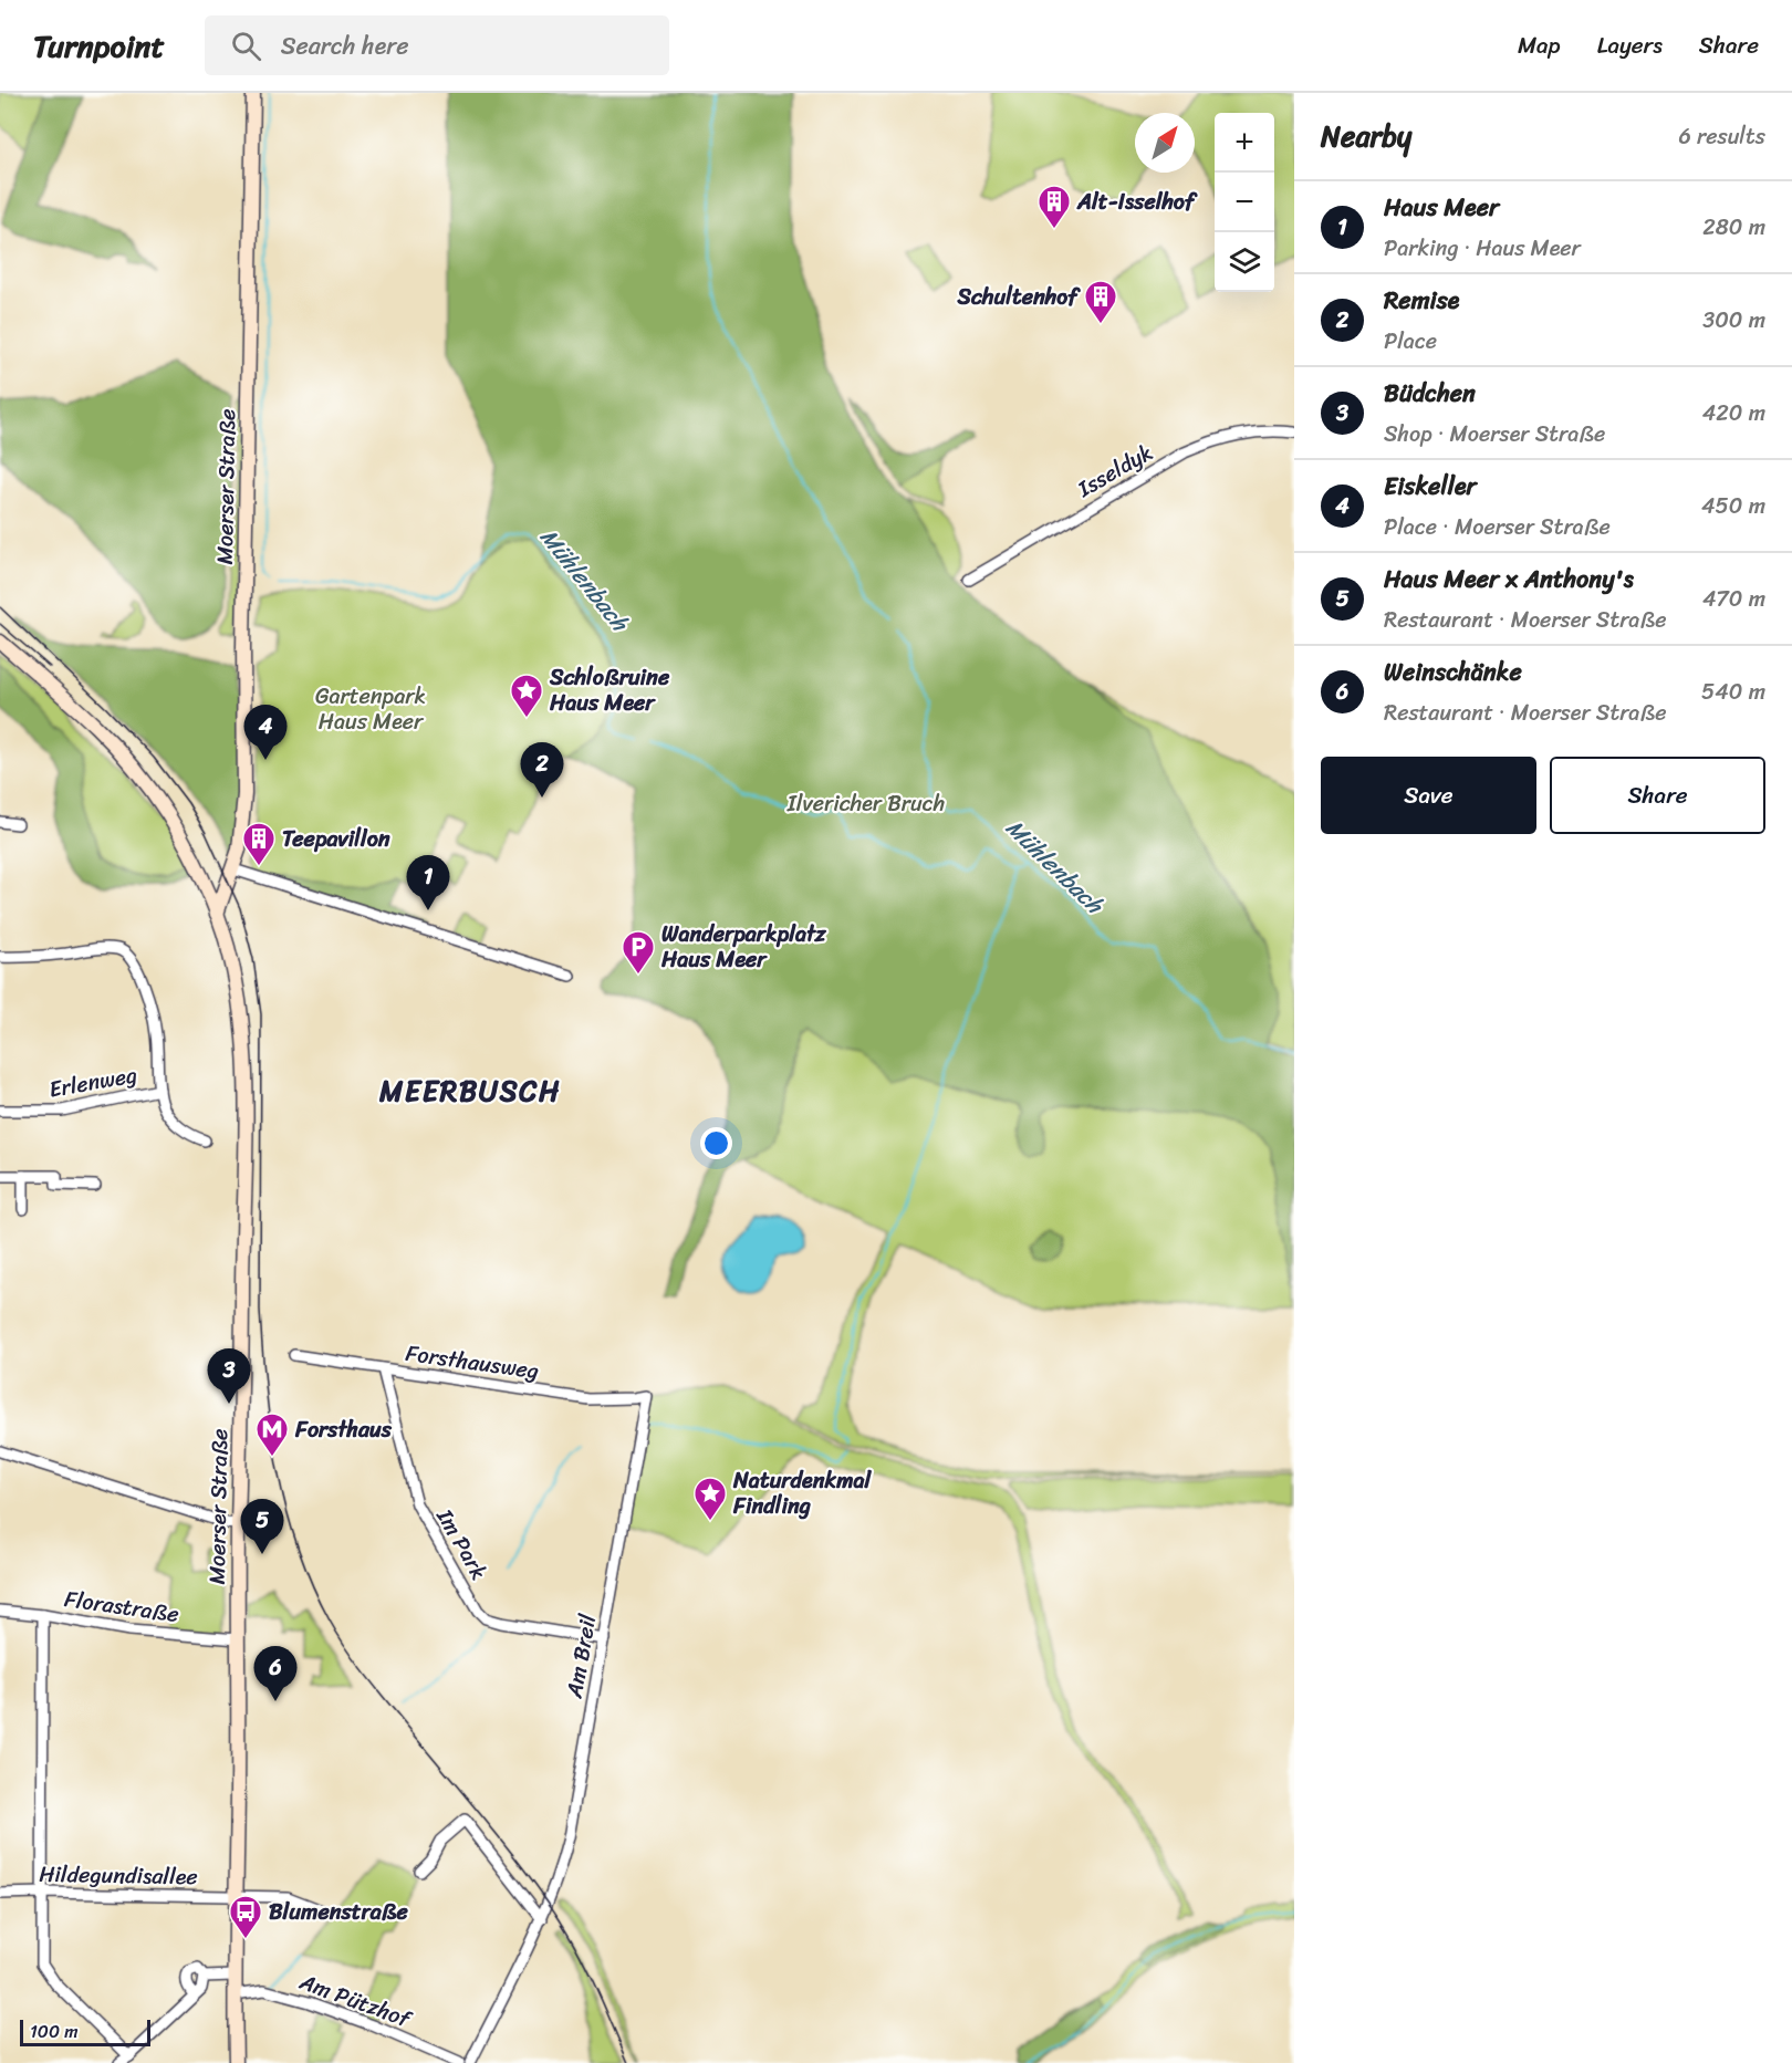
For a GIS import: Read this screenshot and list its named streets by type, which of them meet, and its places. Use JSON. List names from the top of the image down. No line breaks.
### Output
{"streets":{"main road":["Moerser Straße"],"street":["Isseldyk","Erlenweg","Forsthausweg","Im Park","Florastraße","Am Breil","Hildegundisallee","Am Pützhof"]},"crossings":[["Moerser Straße","Florastraße"],["Moerser Straße","Hildegundisallee"],["Moerser Straße","Am Pützhof"],["Forsthausweg","Im Park"],["Forsthausweg","Am Breil"],["Im Park","Am Breil"]],"districts":["MEERBUSCH"],"water":["Mühlenbach"],"parks":["Gartenpark Haus Meer","Ilvericher Bruch"],"places":{"building":["Alt-Isselhof","Schultenhof","Teepavillon"],"place":["Schloßruine Haus Meer","Naturdenkmal Findling"],"parking":["Wanderparkplatz Haus Meer"],"metro station":["Forsthaus"],"bus stop":["Blumenstraße"]},"scale_bar":"100 m","north":"top right","page":{"header":"Turnpoint","search":"Search here","nav":["Map","Layers","Share"],"heading":["Nearby","6 results"],"map_buttons":["+","−"],"list":[{"mark":"1","name":"Haus Meer","note":"Parking · Haus Meer","value":"280 m"},{"mark":"2","name":"Remise","note":"Place","value":"300 m"},{"mark":"3","name":"Büdchen","note":"Shop · Moerser Straße","value":"420 m"},{"mark":"4","name":"Eiskeller","note":"Place · Moerser Straße","value":"450 m"},{"mark":"5","name":"Haus Meer x Anthony's","note":"Restaurant · Moerser Straße","value":"470 m"},{"mark":"6","name":"Weinschänke","note":"Restaurant · Moerser Straße","value":"540 m"}],"pins":["4","2","1","3","5","6"],"buttons":["Save","Share"],"scale":"100 m"}}
